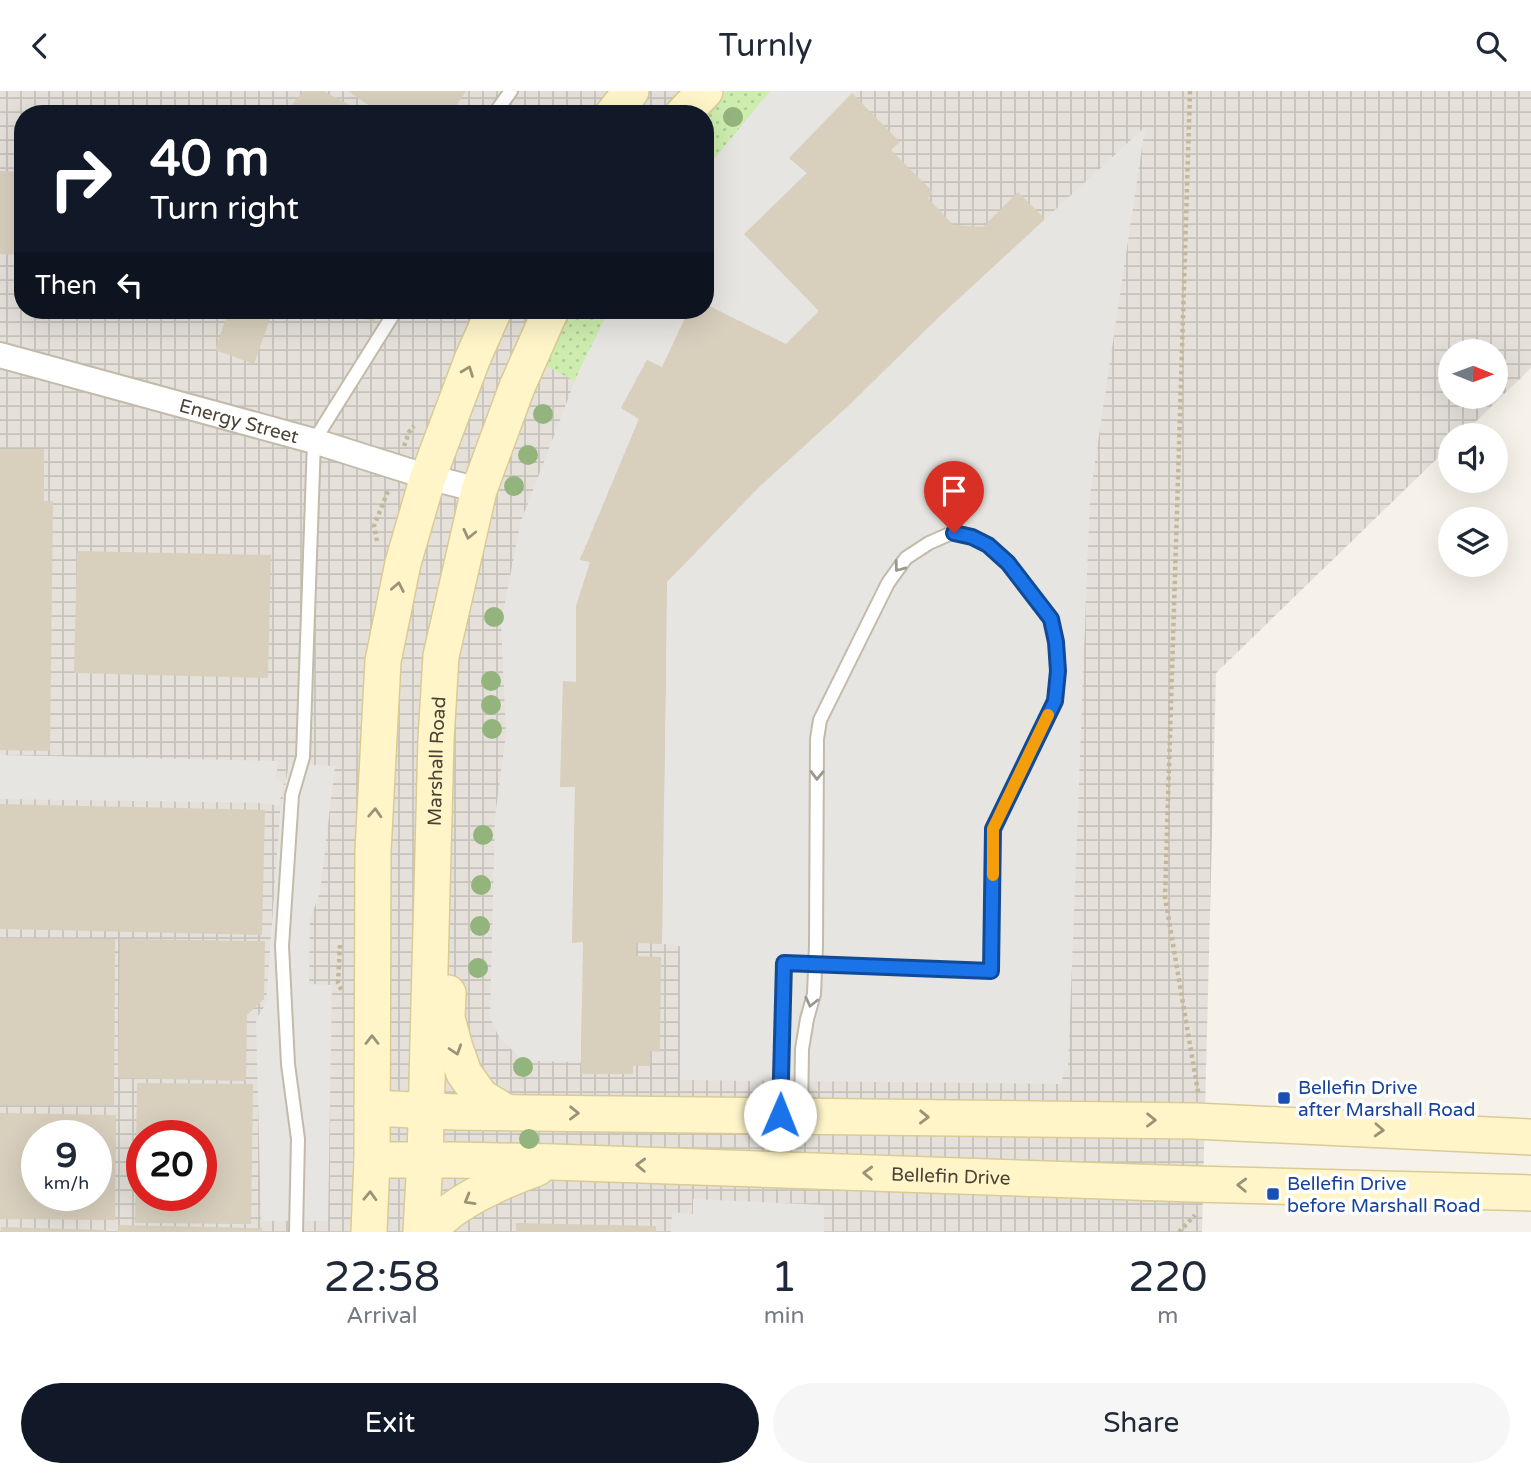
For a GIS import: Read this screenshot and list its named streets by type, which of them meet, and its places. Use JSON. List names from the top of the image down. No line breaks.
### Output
{"streets":{"main road":["Marshall Road","Bellefin Drive"],"street":["Energy Street"]},"crossings":[["Energy Street","Marshall Road"],["Marshall Road","Bellefin Drive"]],"places":{"transit":["Bellefin Drive after Marshall Road","Bellefin Drive before Marshall Road"]},"north":"right","page":{"header":"Turnly","turn":["40 m","Turn right"],"then":"Then","speed":"9 km/h","limit":"20","eta":["22:58","Arrival","1","min","220","m"],"buttons":["Exit","Share"]}}
